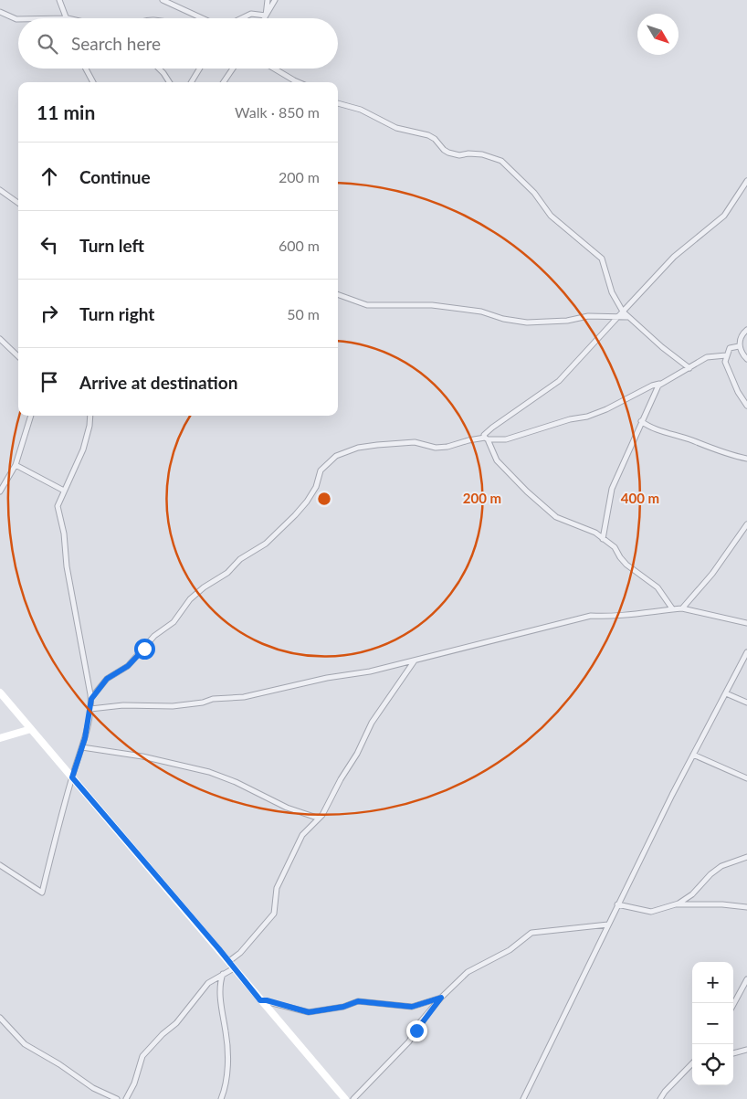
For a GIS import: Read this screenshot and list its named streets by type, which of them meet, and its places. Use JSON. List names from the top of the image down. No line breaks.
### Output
{"north":"bottom right","page":{"search":"Search here","heading":["11 min","Walk · 850 m"],"list":[["Continue","200 m"],["Turn left","600 m"],["Turn right","50 m"],"Arrive at destination"],"map_buttons":["+","−"]},"rings":["200 m","400 m"]}
